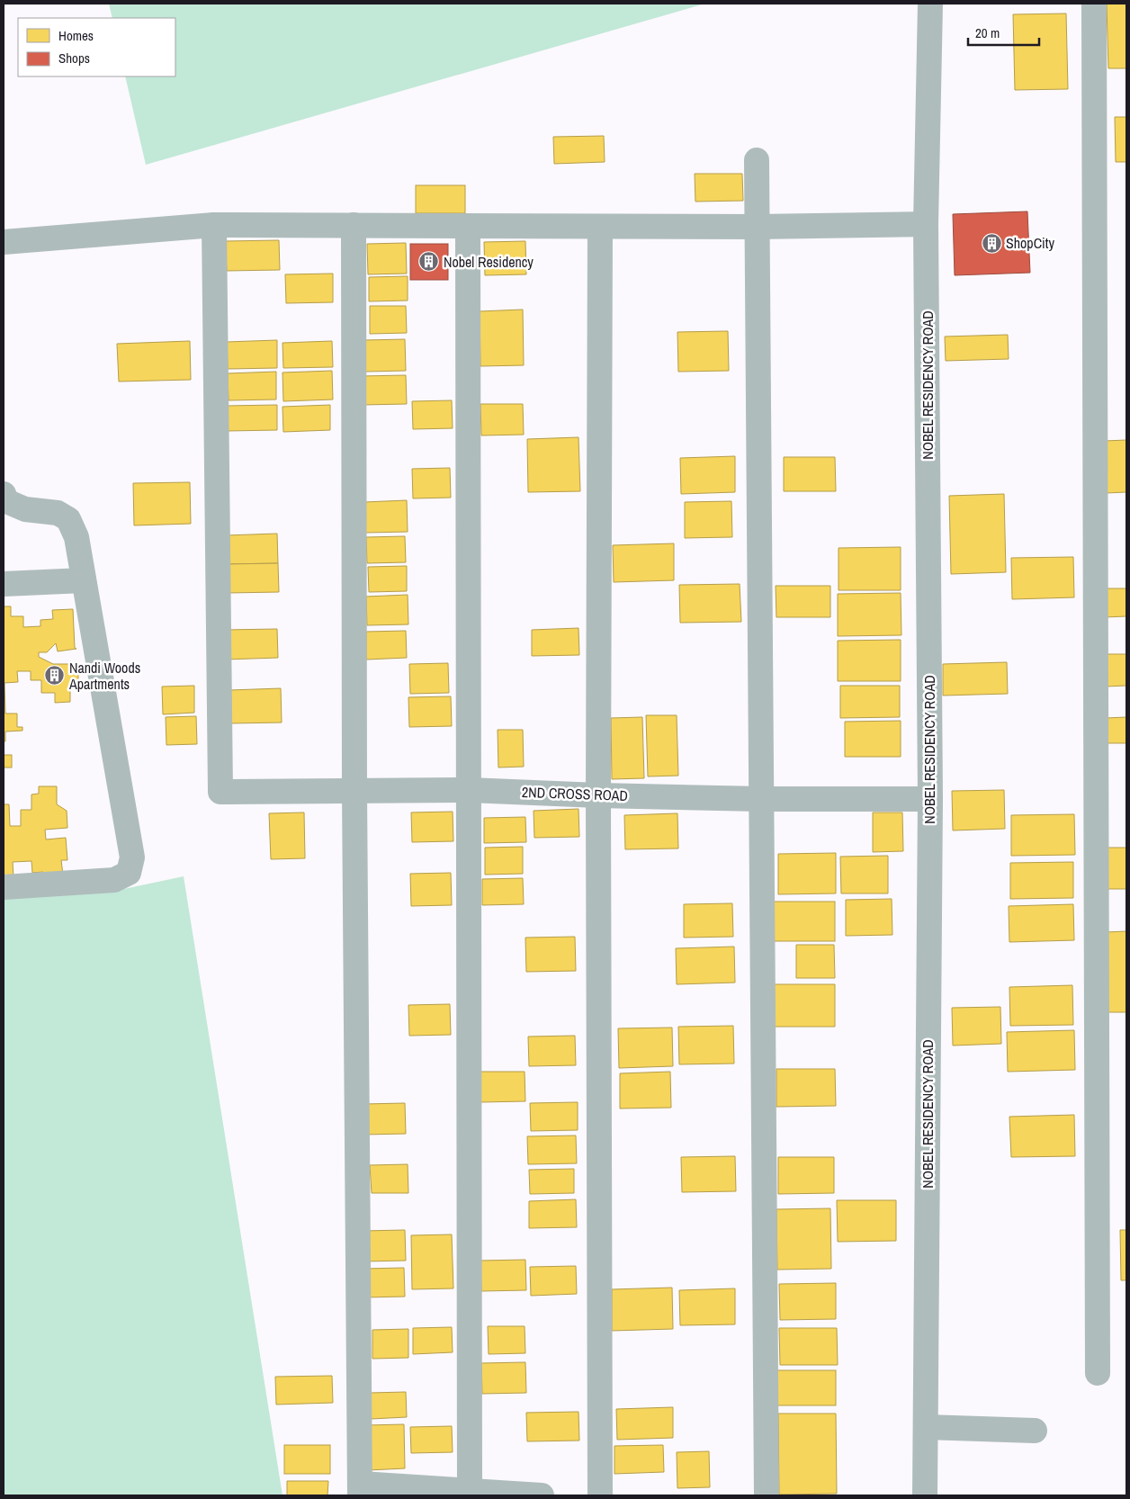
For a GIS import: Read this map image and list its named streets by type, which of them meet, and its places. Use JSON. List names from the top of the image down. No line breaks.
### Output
{"streets":{"street":["NOBEL RESIDENCY ROAD","2ND CROSS ROAD"]},"crossings":[["NOBEL RESIDENCY ROAD","2ND CROSS ROAD"]],"places":{"building":["ShopCity","Nobel Residency","Nandi Woods Apartments"]},"legend":["Homes","Shops"],"scale_bar":"20 m"}
